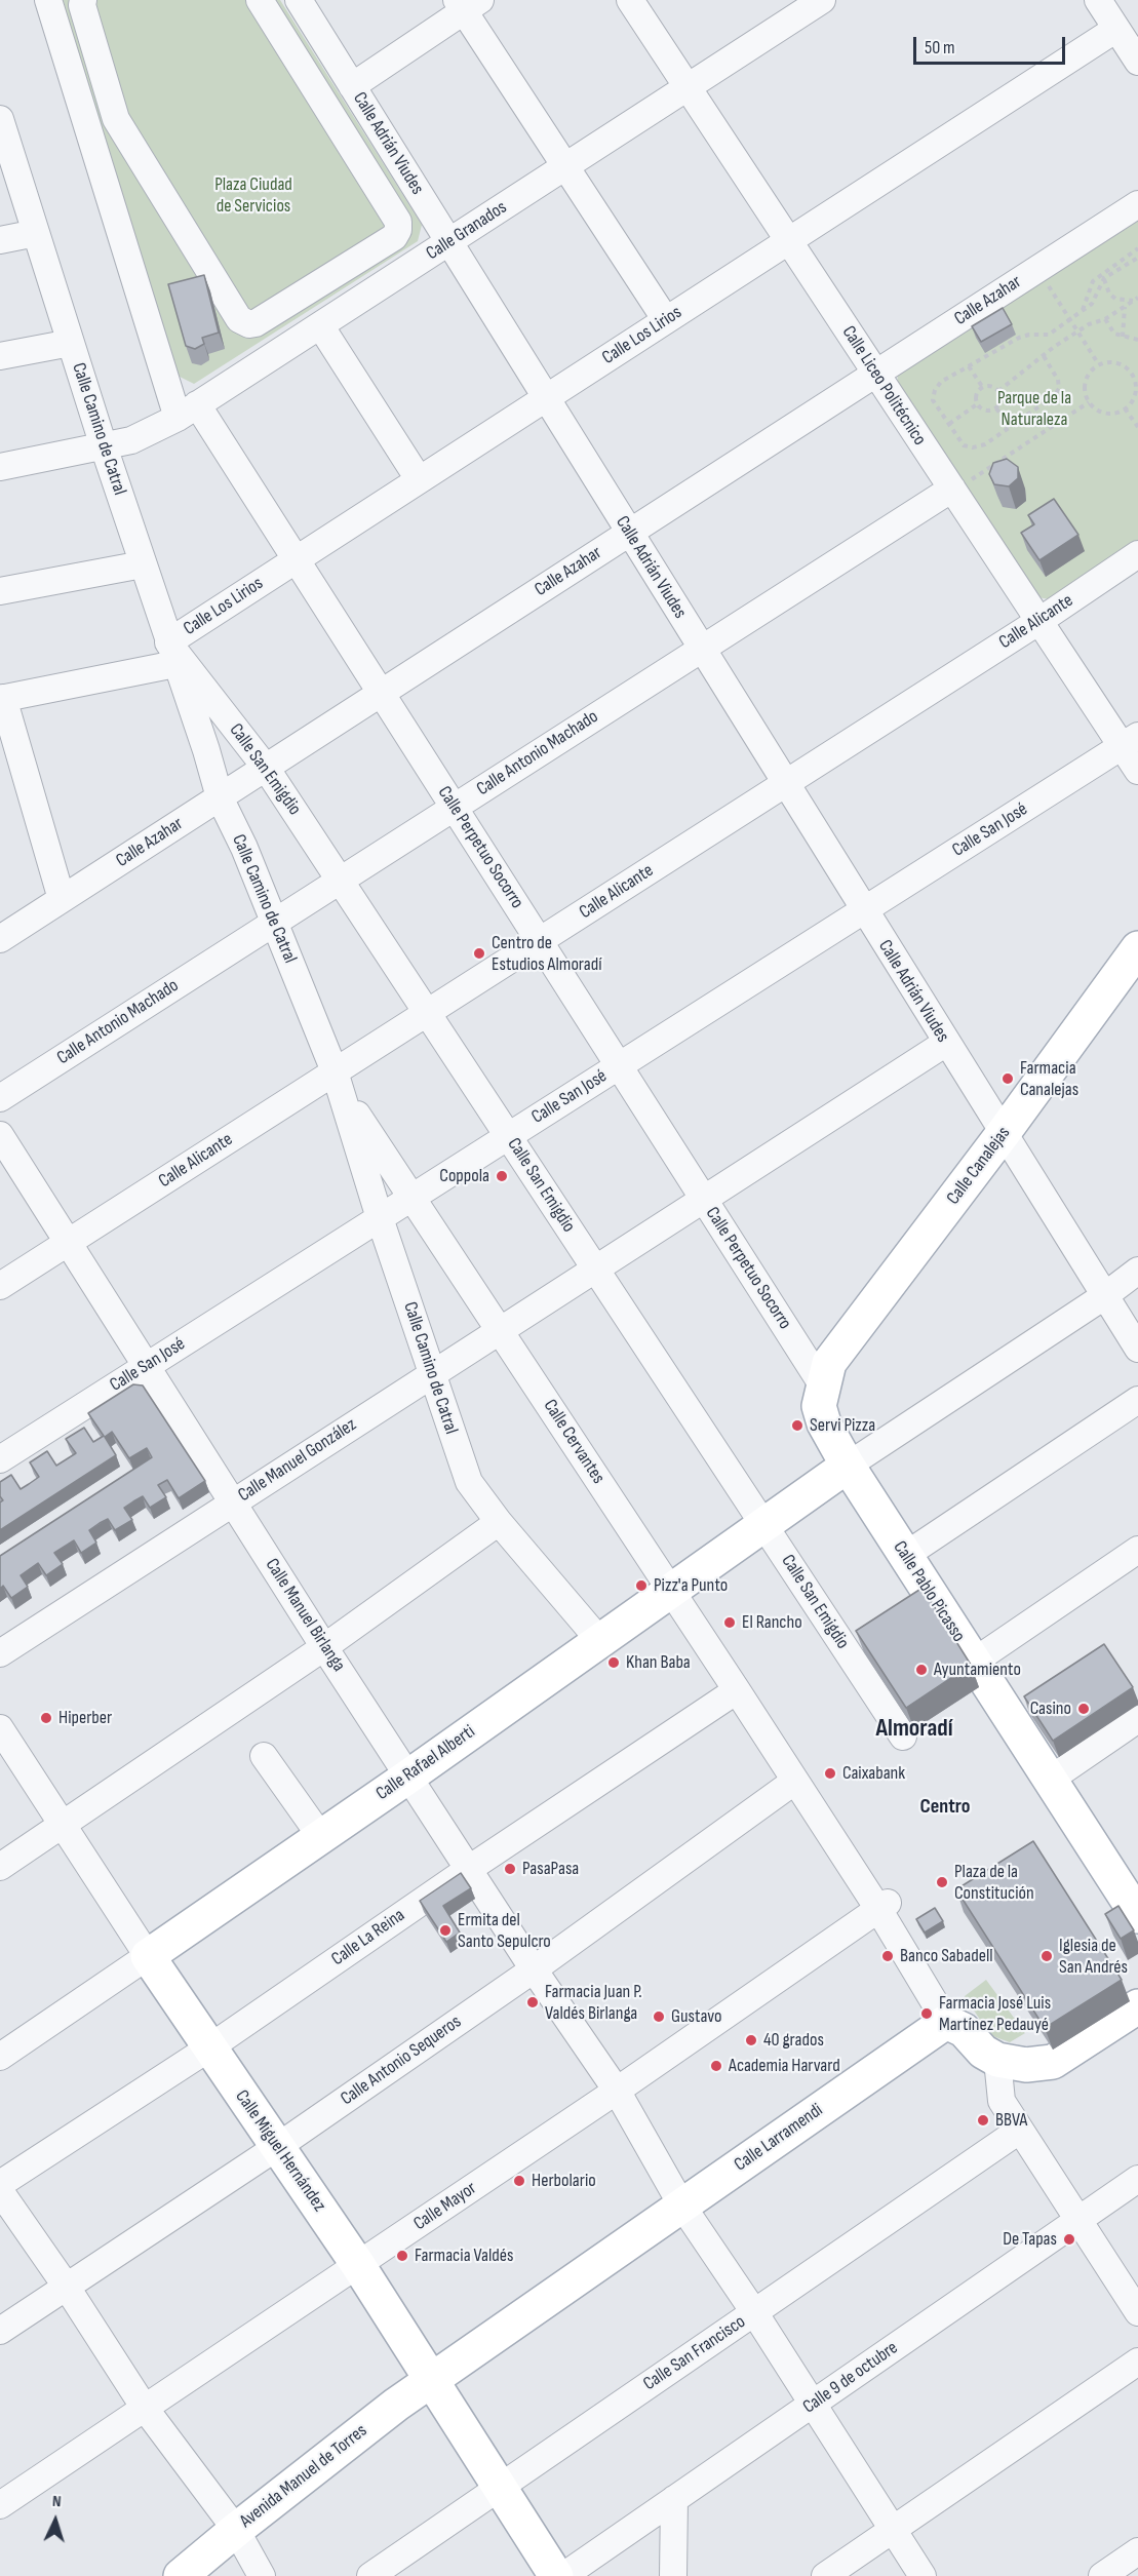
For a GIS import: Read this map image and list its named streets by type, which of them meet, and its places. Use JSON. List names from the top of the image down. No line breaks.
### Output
{"streets":{"main road":["Calle Canalejas","Calle Pablo Picasso","Calle Rafael Alberti","Calle Larramendi","Calle Miguel Hernández","Avenida Manuel de Torres"],"street":["Calle Adrián Viudes","Calle Granados","Calle Azahar","Calle Los Lirios","Calle Liceo Politécnico","Calle Camino de Catral","Calle Alicante","Calle Antonio Machado","Calle San Emigdio","Calle San José","Calle Perpetuo Socorro","Calle Cervantes","Calle Manuel González","Calle Manuel Birlanga","Calle La Reina","Calle Antonio Sequeros","Calle Mayor","Calle San Francisco","Calle 9 de octubre"]},"crossings":[["Calle Adrián Viudes","Calle Granados"],["Calle Adrián Viudes","Calle Azahar"],["Calle Adrián Viudes","Calle Los Lirios"],["Calle Adrián Viudes","Calle Alicante"],["Calle Adrián Viudes","Calle Antonio Machado"],["Calle Adrián Viudes","Calle San José"],["Calle Adrián Viudes","Calle Canalejas"],["Calle Adrián Viudes","Calle Manuel González"],["Calle Granados","Calle Liceo Politécnico"],["Calle Granados","Calle Camino de Catral"],["Calle Granados","Calle Perpetuo Socorro"],["Calle Azahar","Calle Liceo Politécnico"],["Calle Azahar","Calle Camino de Catral"],["Calle Azahar","Calle San Emigdio"],["Calle Azahar","Calle Perpetuo Socorro"],["Calle Los Lirios","Calle Liceo Politécnico"],["Calle Los Lirios","Calle Camino de Catral"],["Calle Los Lirios","Calle San Emigdio"],["Calle Los Lirios","Calle Perpetuo Socorro"],["Calle Liceo Politécnico","Calle Alicante"],["Calle Liceo Politécnico","Calle Antonio Machado"],["Calle Liceo Politécnico","Calle San José"],["Calle Camino de Catral","Calle Alicante"],["Calle Camino de Catral","Calle Antonio Machado"],["Calle Camino de Catral","Calle San Emigdio"],["Calle Camino de Catral","Calle San José"],["Calle Camino de Catral","Calle Cervantes"],["Calle Camino de Catral","Calle Manuel González"],["Calle Camino de Catral","Calle Rafael Alberti"],["Calle Alicante","Calle San Emigdio"],["Calle Alicante","Calle Perpetuo Socorro"],["Calle Alicante","Calle Cervantes"],["Calle Alicante","Calle Manuel Birlanga"],["Calle Antonio Machado","Calle San Emigdio"],["Calle Antonio Machado","Calle Perpetuo Socorro"],["Calle San Emigdio","Calle San José"],["Calle San Emigdio","Calle Manuel González"],["Calle San Emigdio","Calle Rafael Alberti"],["Calle San José","Calle Perpetuo Socorro"],["Calle San José","Calle Cervantes"],["Calle San José","Calle Manuel Birlanga"],["Calle Perpetuo Socorro","Calle Canalejas"],["Calle Perpetuo Socorro","Calle Manuel González"],["Calle Perpetuo Socorro","Calle Pablo Picasso"],["Calle Canalejas","Calle Pablo Picasso"],["Calle Cervantes","Calle Manuel González"],["Calle Cervantes","Calle Rafael Alberti"],["Calle Cervantes","Calle La Reina"],["Calle Cervantes","Calle Antonio Sequeros"],["Calle Manuel González","Calle Manuel Birlanga"],["Calle Pablo Picasso","Calle Rafael Alberti"],["Calle Manuel Birlanga","Calle Rafael Alberti"],["Calle Manuel Birlanga","Calle La Reina"],["Calle Manuel Birlanga","Calle Antonio Sequeros"],["Calle Manuel Birlanga","Calle Larramendi"],["Calle Manuel Birlanga","Calle Mayor"],["Calle Manuel Birlanga","Calle San Francisco"],["Calle Manuel Birlanga","Calle 9 de octubre"],["Calle Rafael Alberti","Calle Miguel Hernández"],["Calle La Reina","Calle Miguel Hernández"],["Calle Antonio Sequeros","Calle Miguel Hernández"],["Calle Larramendi","Calle Miguel Hernández"],["Calle Larramendi","Avenida Manuel de Torres"],["Calle Miguel Hernández","Calle Mayor"],["Calle Miguel Hernández","Calle San Francisco"],["Calle Miguel Hernández","Avenida Manuel de Torres"]],"districts":["Almoradí","Centro"],"parks":["Plaza Ciudad de Servicios","Parque de la Naturaleza"],"places":["Centro de Estudios Almoradí","Farmacia Canalejas","Coppola","Servi Pizza","Pizz'a Punto","El Rancho","Khan Baba","Ayuntamiento","Casino","Hiperber","Caixabank","PasaPasa","Plaza de la Constitución","Ermita del Santo Sepulcro","Banco Sabadell","Iglesia de San Andrés","Farmacia Juan P. Valdés Birlanga","Farmacia José Luis Martínez Pedauyé","Gustavo","40 grados","Academia Harvard","BBVA","Herbolario","De Tapas","Farmacia Valdés"],"scale_bar":"50 m","north":"top"}
